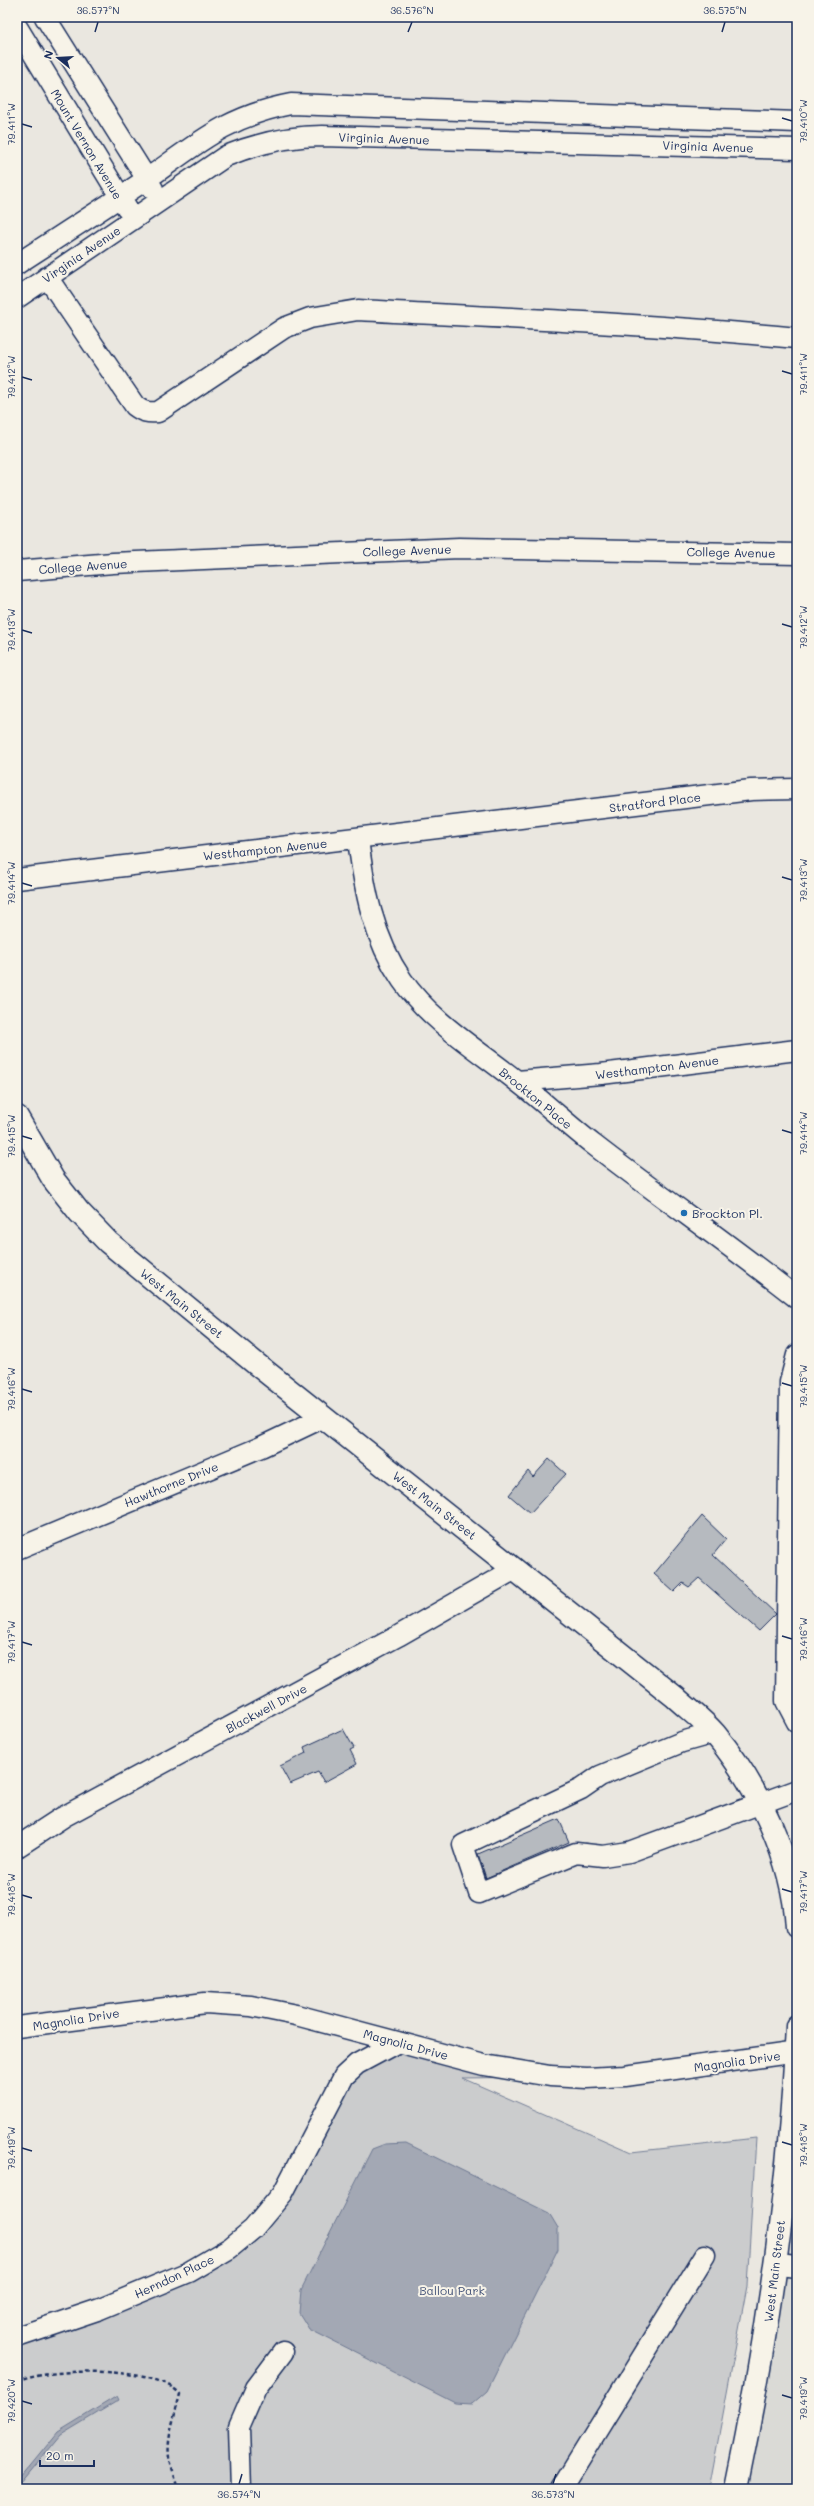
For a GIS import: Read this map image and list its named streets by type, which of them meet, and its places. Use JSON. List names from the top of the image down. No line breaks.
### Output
{"streets":{"main road":["West Main Street"],"street":["Virginia Avenue","Mount Vernon Avenue","College Avenue","Stratford Place","Westhampton Avenue","Brockton Place","Hawthorne Drive","Blackwell Drive","Magnolia Drive","Herndon Place"]},"crossings":[["Virginia Avenue","Mount Vernon Avenue"],["Stratford Place","Westhampton Avenue"],["Westhampton Avenue","Brockton Place"],["West Main Street","Hawthorne Drive"],["West Main Street","Blackwell Drive"],["West Main Street","Magnolia Drive"],["Magnolia Drive","Herndon Place"]],"parks":["Ballou Park"],"places":["Brockton Pl."],"scale_bar":"20 m","north":"left","coordinates":["36.577°N","36.576°N","36.575°N","79.410°W","79.411°W","79.412°W","79.413°W","79.414°W","79.415°W","79.416°W","79.417°W","79.418°W","79.419°W","79.420°W","36.574°N","36.573°N"]}
